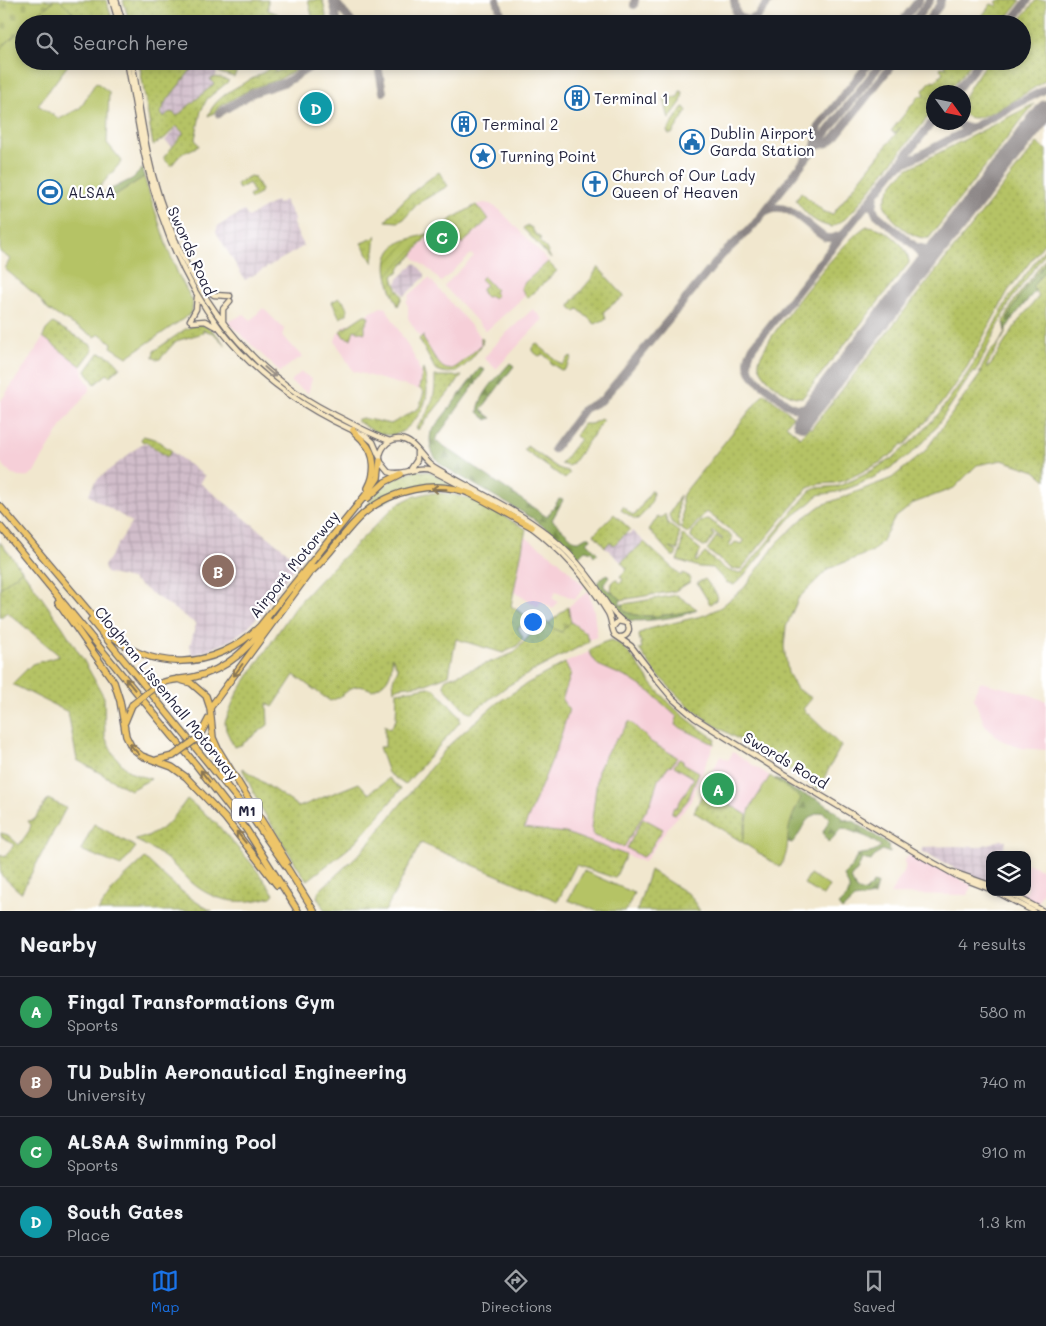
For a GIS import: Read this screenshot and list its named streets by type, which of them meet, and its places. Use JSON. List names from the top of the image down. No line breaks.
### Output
{"streets":{"highway":["Airport Motorway","Cloghran Lissenhall Motorway","M1"],"main road":["Swords Road"]},"crossings":[["Swords Road","Airport Motorway"],["Swords Road","M1"],["Airport Motorway","Cloghran Lissenhall Motorway"],["Airport Motorway","M1"],["Cloghran Lissenhall Motorway","M1"]],"places":{"building":["Terminal 1","Terminal 2"],"public building":["Dublin Airport Garda Station"],"place":["Turning Point"],"church":["Church of Our Lady Queen of Heaven"],"sports":["ALSAA"]},"north":"bottom right","page":{"search":"Search here","pins":["D","C","B","A"],"heading":["Nearby","4 results"],"list":[{"mark":"A","name":"Fingal Transformations Gym","note":"Sports","value":"580 m"},{"mark":"B","name":"TU Dublin Aeronautical Engineering","note":"University","value":"740 m"},{"mark":"C","name":"ALSAA Swimming Pool","note":"Sports","value":"910 m"},{"mark":"D","name":"South Gates","note":"Place","value":"1.3 km"}],"nav":["Map","Directions","Saved"]}}
